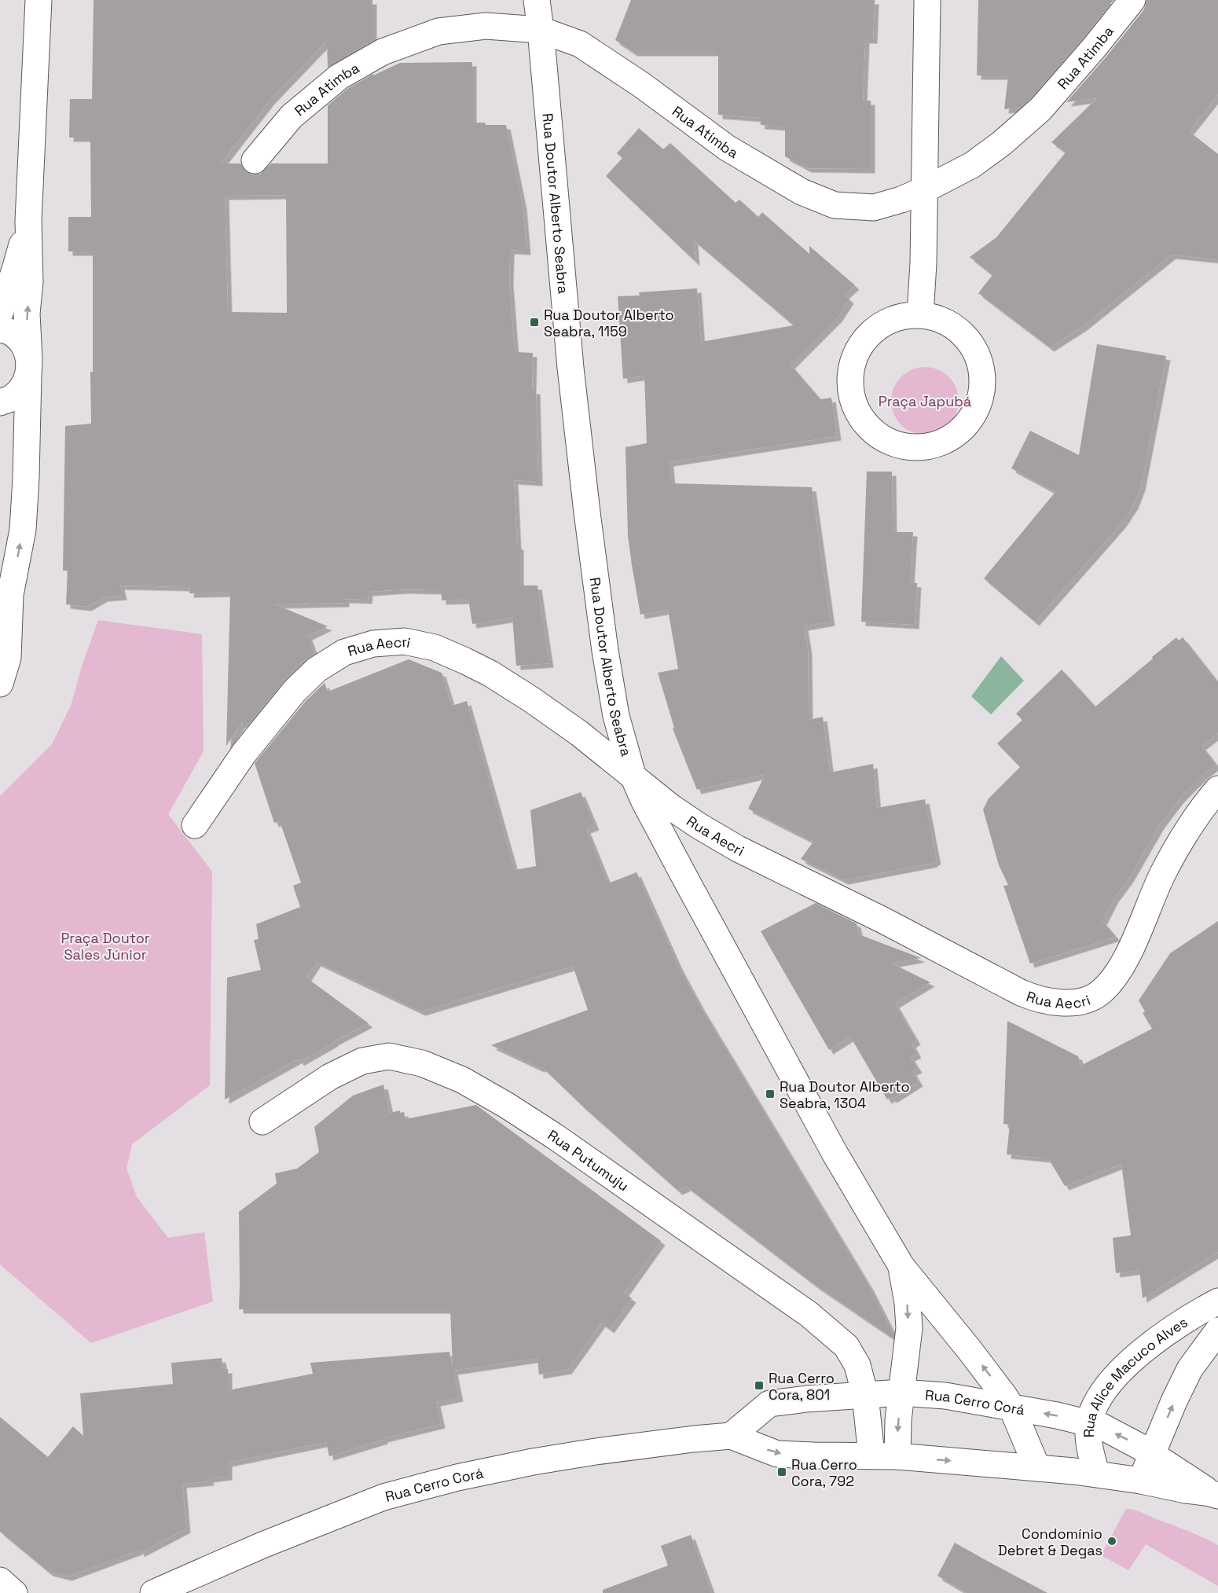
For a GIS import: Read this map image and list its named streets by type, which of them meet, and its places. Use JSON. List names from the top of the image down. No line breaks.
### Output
{"streets":{"street":["Rua Atimba","Rua Doutor Alberto Seabra","Rua Aecri","Rua Putumuju","Rua Alice Macuco Alves","Rua Cerro Corá"]},"crossings":[["Rua Atimba","Rua Doutor Alberto Seabra"],["Rua Doutor Alberto Seabra","Rua Aecri"],["Rua Doutor Alberto Seabra","Rua Cerro Corá"],["Rua Putumuju","Rua Cerro Corá"],["Rua Alice Macuco Alves","Rua Cerro Corá"]],"parks":["Praça Japubá","Praça Doutor Sales Júnior"],"places":{"transit":["Rua Doutor Alberto Seabra, 1159","Rua Doutor Alberto Seabra, 1304","Rua Cerro Cora, 801","Rua Cerro Cora, 792"],"other":["Condomínio Debret & Degas"]}}
